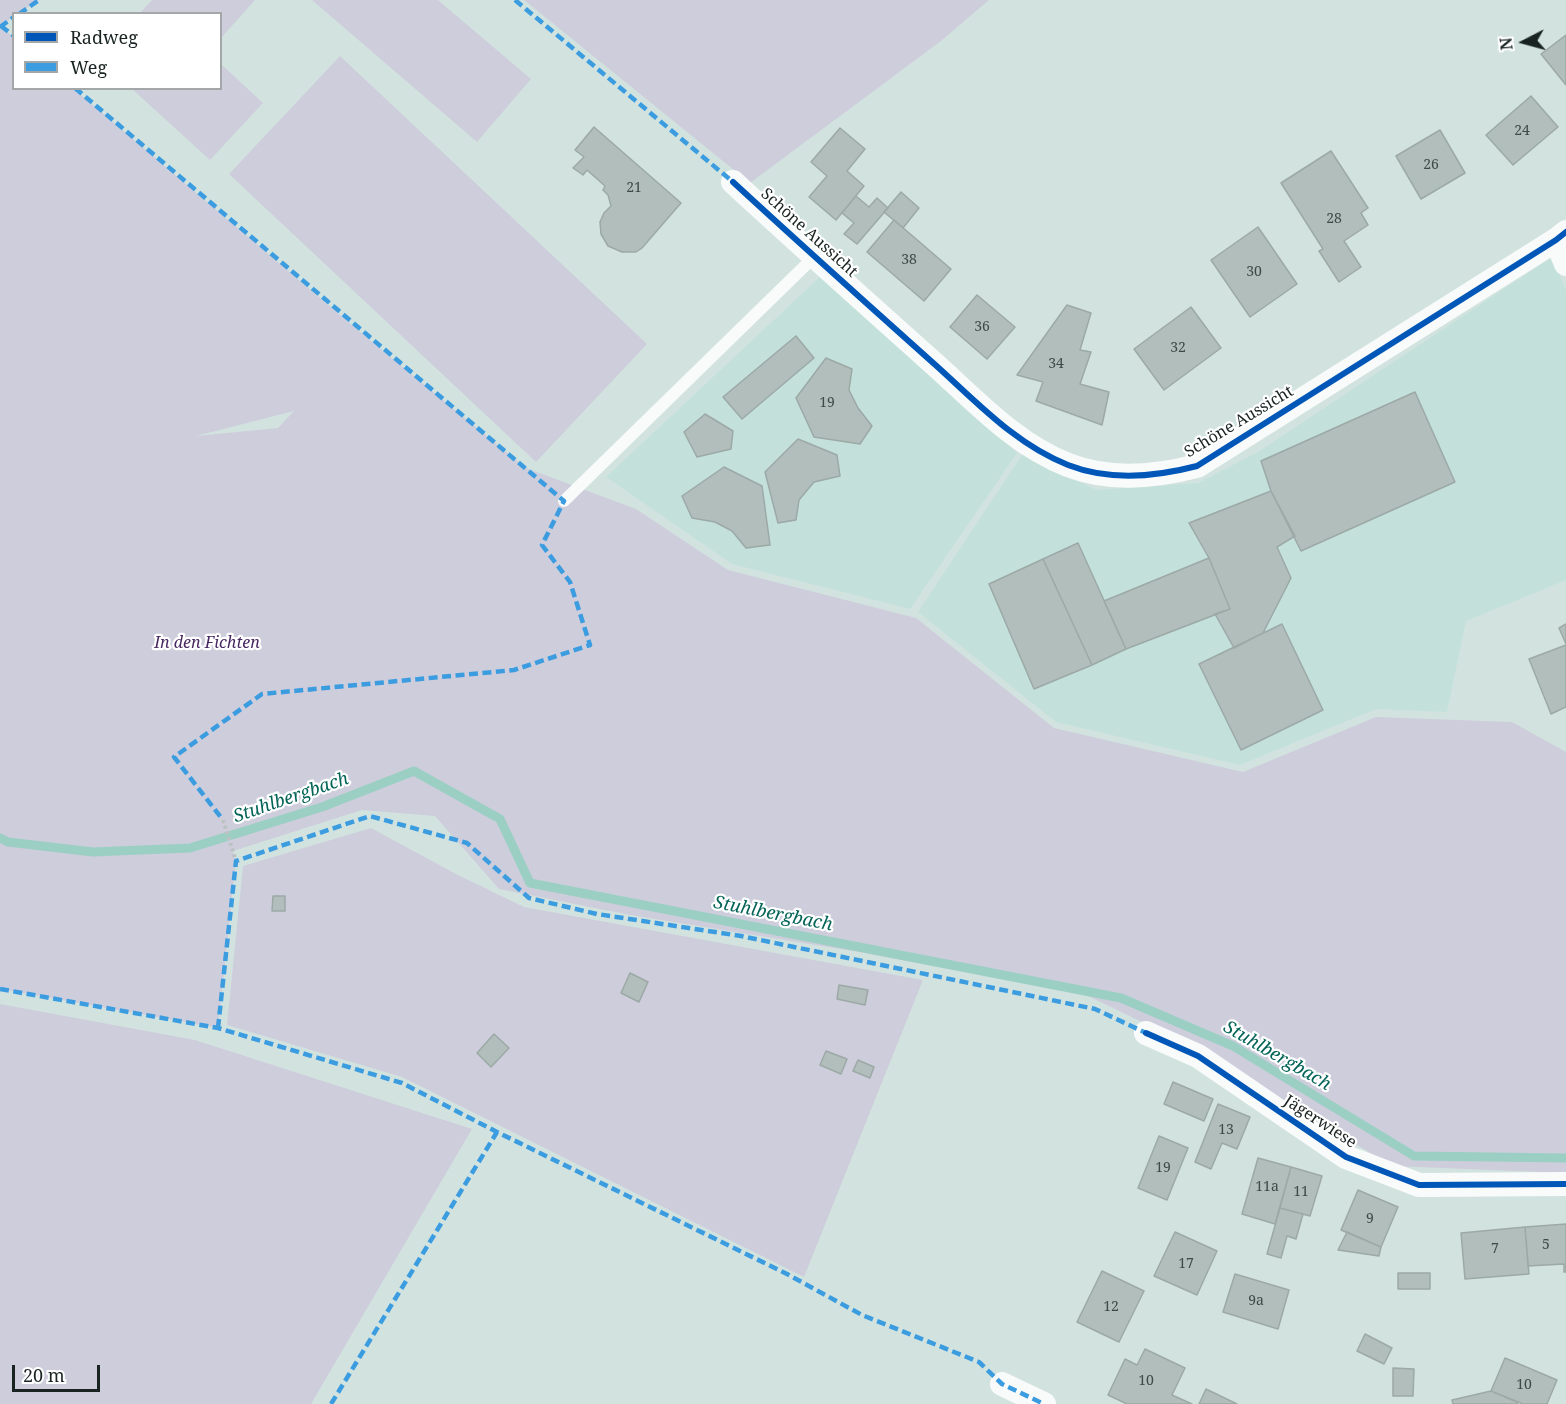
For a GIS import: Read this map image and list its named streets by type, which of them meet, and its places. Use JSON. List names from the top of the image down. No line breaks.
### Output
{"streets":{"street":["Schöne Aussicht","Jägerwiese"]},"water":["Stuhlbergbach"],"parks":["In den Fichten"],"house_numbers":["24","26","21","28","38","30","36","32","34","19","13","19","11a","11","9","5","7","17","9a","12","10","10"],"legend":["Radweg","Weg"],"scale_bar":"20 m","north":"left"}
